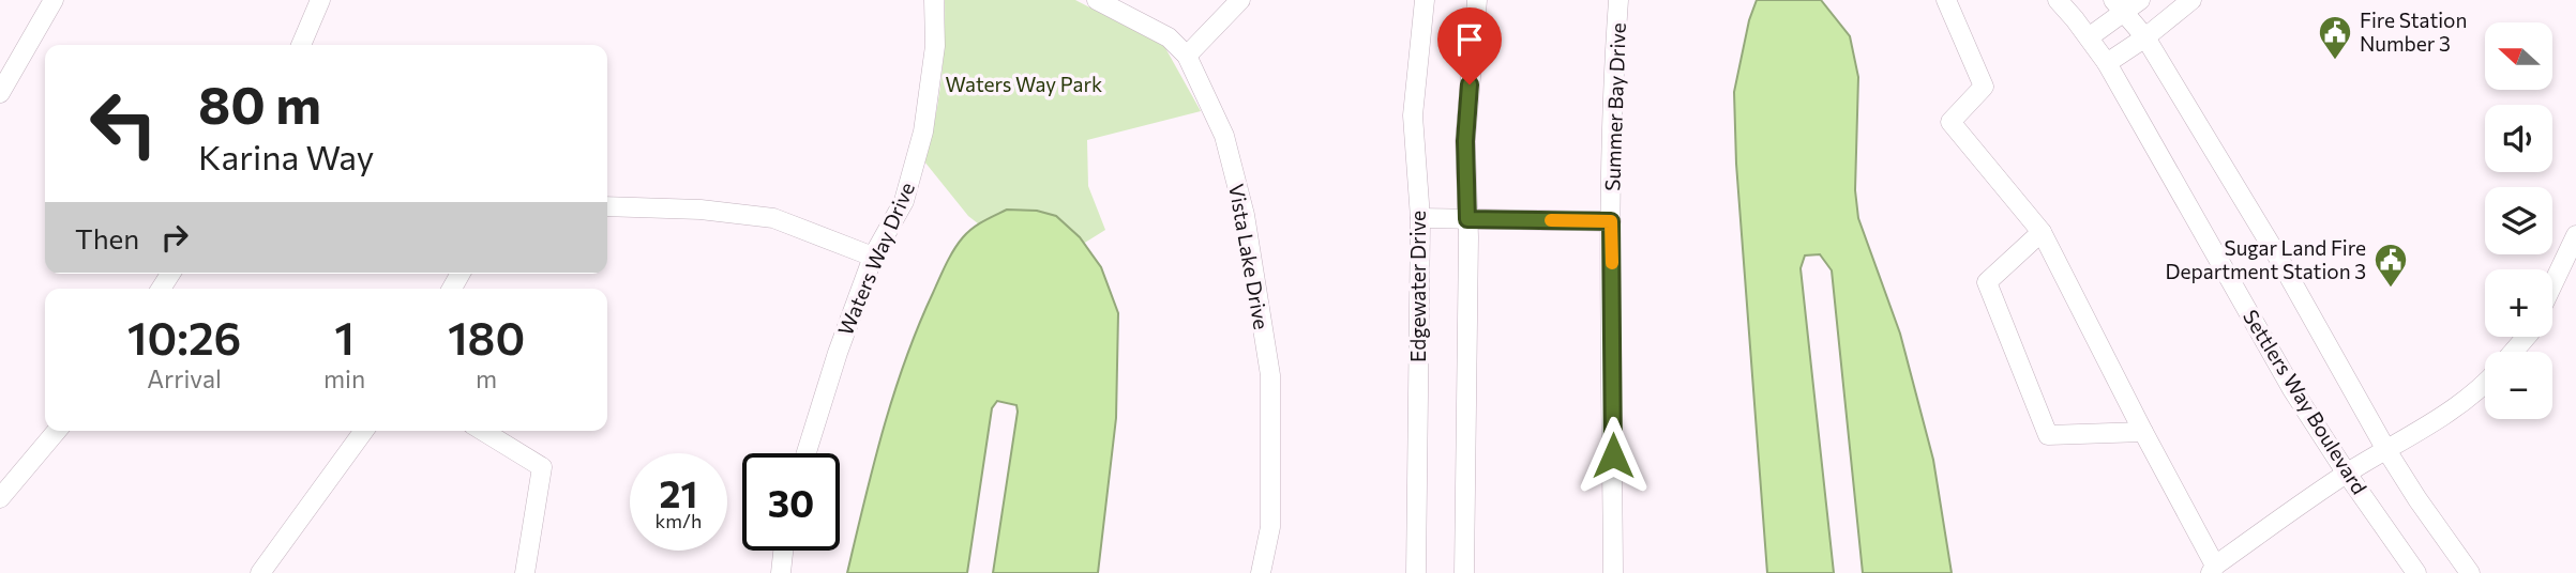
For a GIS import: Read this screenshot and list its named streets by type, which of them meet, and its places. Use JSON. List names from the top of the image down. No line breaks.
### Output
{"streets":{"street":["Summer Bay Drive","Vista Lake Drive","Waters Way Drive","Edgewater Drive","Settlers Way Boulevard"]},"parks":["Waters Way Park"],"places":{"public building":["Fire Station Number 3","Sugar Land Fire Department Station 3"]},"north":"left","page":{"map_buttons":["+","−"],"turn":["80 m","Karina Way"],"then":"Then","eta":["10:26","Arrival","1","min","180","m"],"speed":"21 km/h","limit":"30"}}
